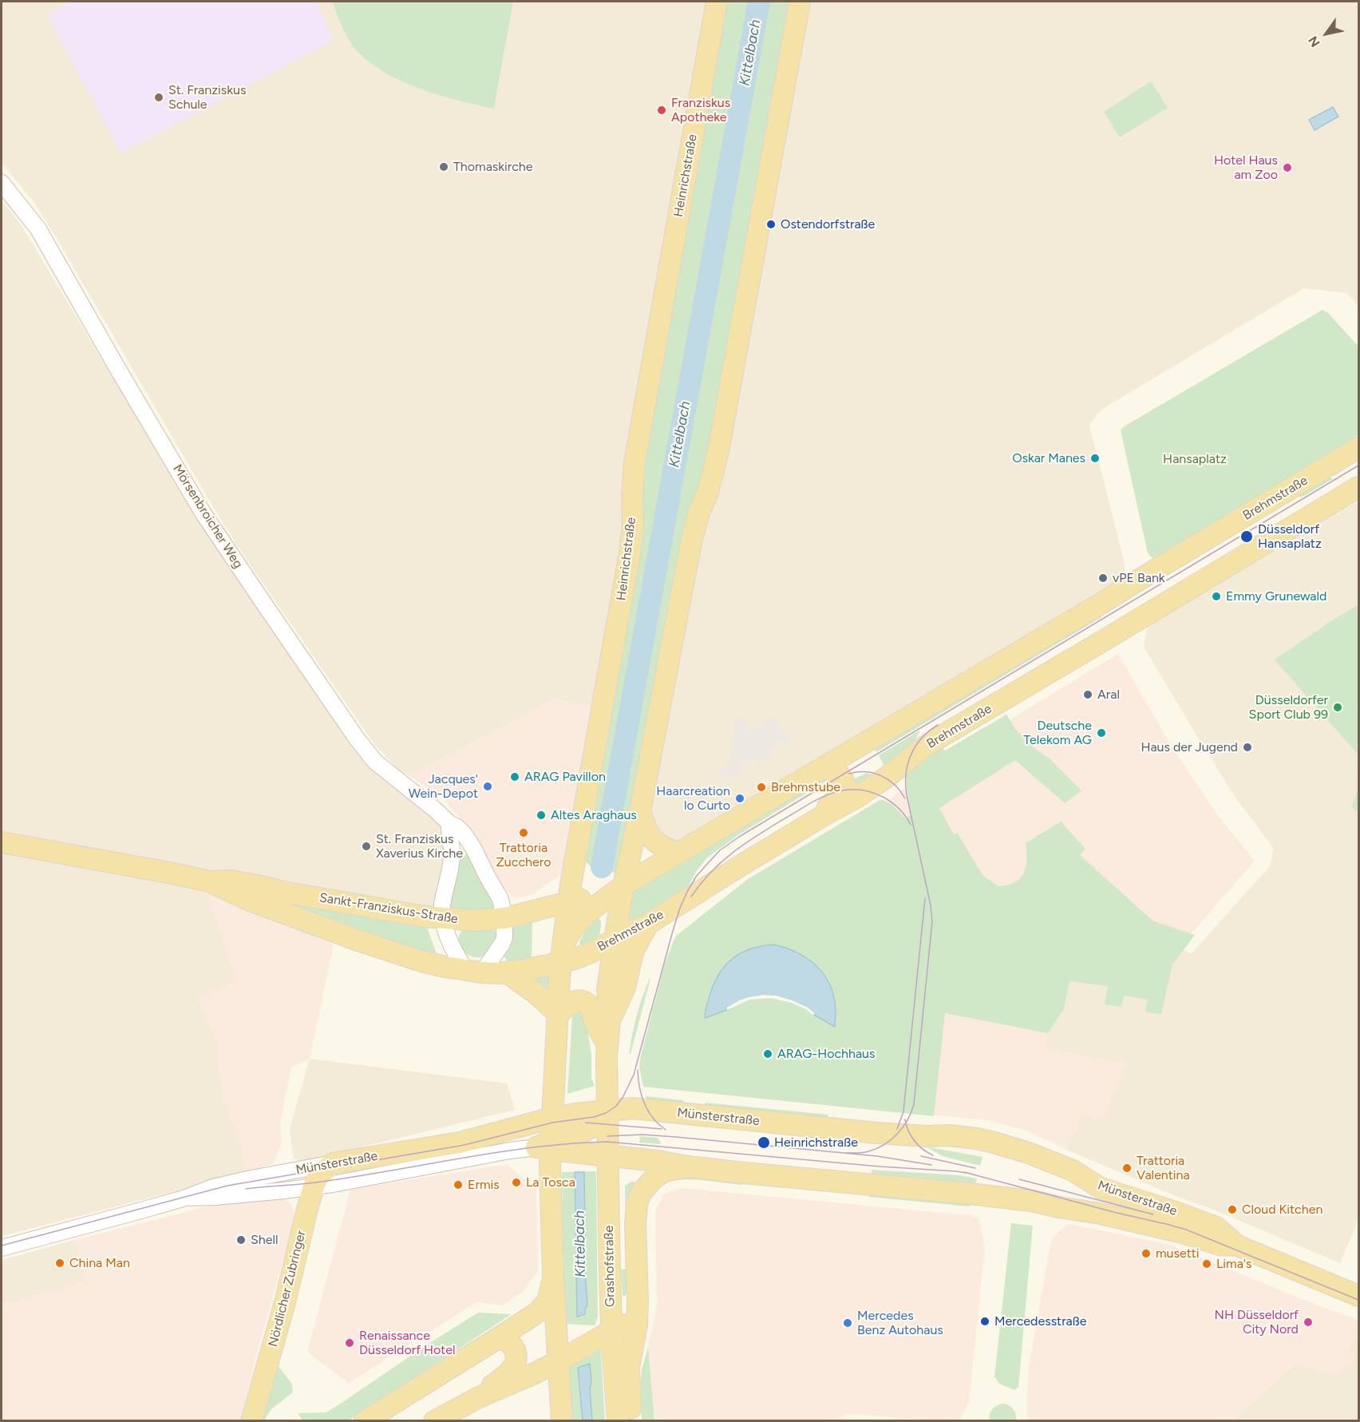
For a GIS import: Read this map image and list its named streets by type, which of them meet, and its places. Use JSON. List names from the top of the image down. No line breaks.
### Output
{"streets":{"main road":["Heinrichstraße","Brehmstraße","Sankt-Franziskus-Straße","Münsterstraße","Grashofstraße","Nördlicher Zubringer"],"street":["Mörsenbroicher Weg"]},"crossings":[["Heinrichstraße","Brehmstraße"],["Heinrichstraße","Sankt-Franziskus-Straße"],["Heinrichstraße","Münsterstraße"],["Brehmstraße","Sankt-Franziskus-Straße"],["Mörsenbroicher Weg","Sankt-Franziskus-Straße"],["Münsterstraße","Grashofstraße"],["Münsterstraße","Nördlicher Zubringer"]],"water":["Kittelbach"],"parks":["Hansaplatz"],"places":["St. Franziskus Schule","Franziskus Apotheke","Thomaskirche","Hotel Haus am Zoo","Ostendorfstraße","Oskar Manes","Düsseldorf Hansaplatz","vPE Bank","Emmy Grunewald","Aral","Düsseldorfer Sport Club 99","Deutsche Telekom AG","Haus der Jugend","ARAG Pavillon","Jacques' Wein-Depot","Brehmstube","Haarcreation lo Curto","Altes Araghaus","Trattoria Zucchero","St. Franziskus Xaverius Kirche","ARAG-Hochhaus","Heinrichstraße","Trattoria Valentina","La Tosca","Ermis","Cloud Kitchen","Shell","musetti","China Man","Lima's","Mercedesstraße","NH Düsseldorf City Nord","Mercedes Benz Autohaus","Renaissance Düsseldorf Hotel"],"north":"bottom left"}
